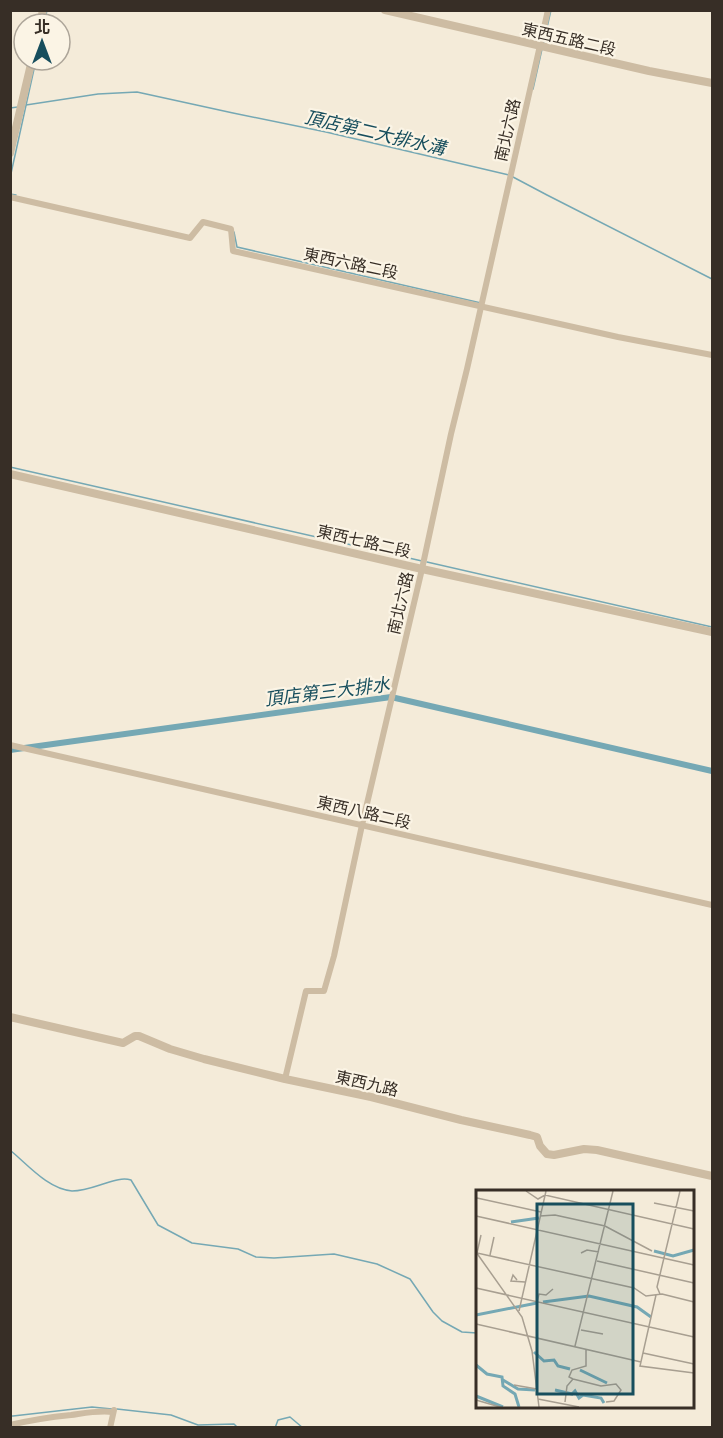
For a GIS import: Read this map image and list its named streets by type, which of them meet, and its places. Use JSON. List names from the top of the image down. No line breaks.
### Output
{"streets":{"street":["東西五路二段","南北六路","東西六路二段","東西七路二段","東西八路二段","東西九路"]},"crossings":[["東西五路二段","南北六路"],["南北六路","東西六路二段"],["南北六路","東西七路二段"],["南北六路","東西八路二段"],["南北六路","東西九路"]],"water":["頂店第二大排水溝","頂店第三大排水"],"north":"top"}
